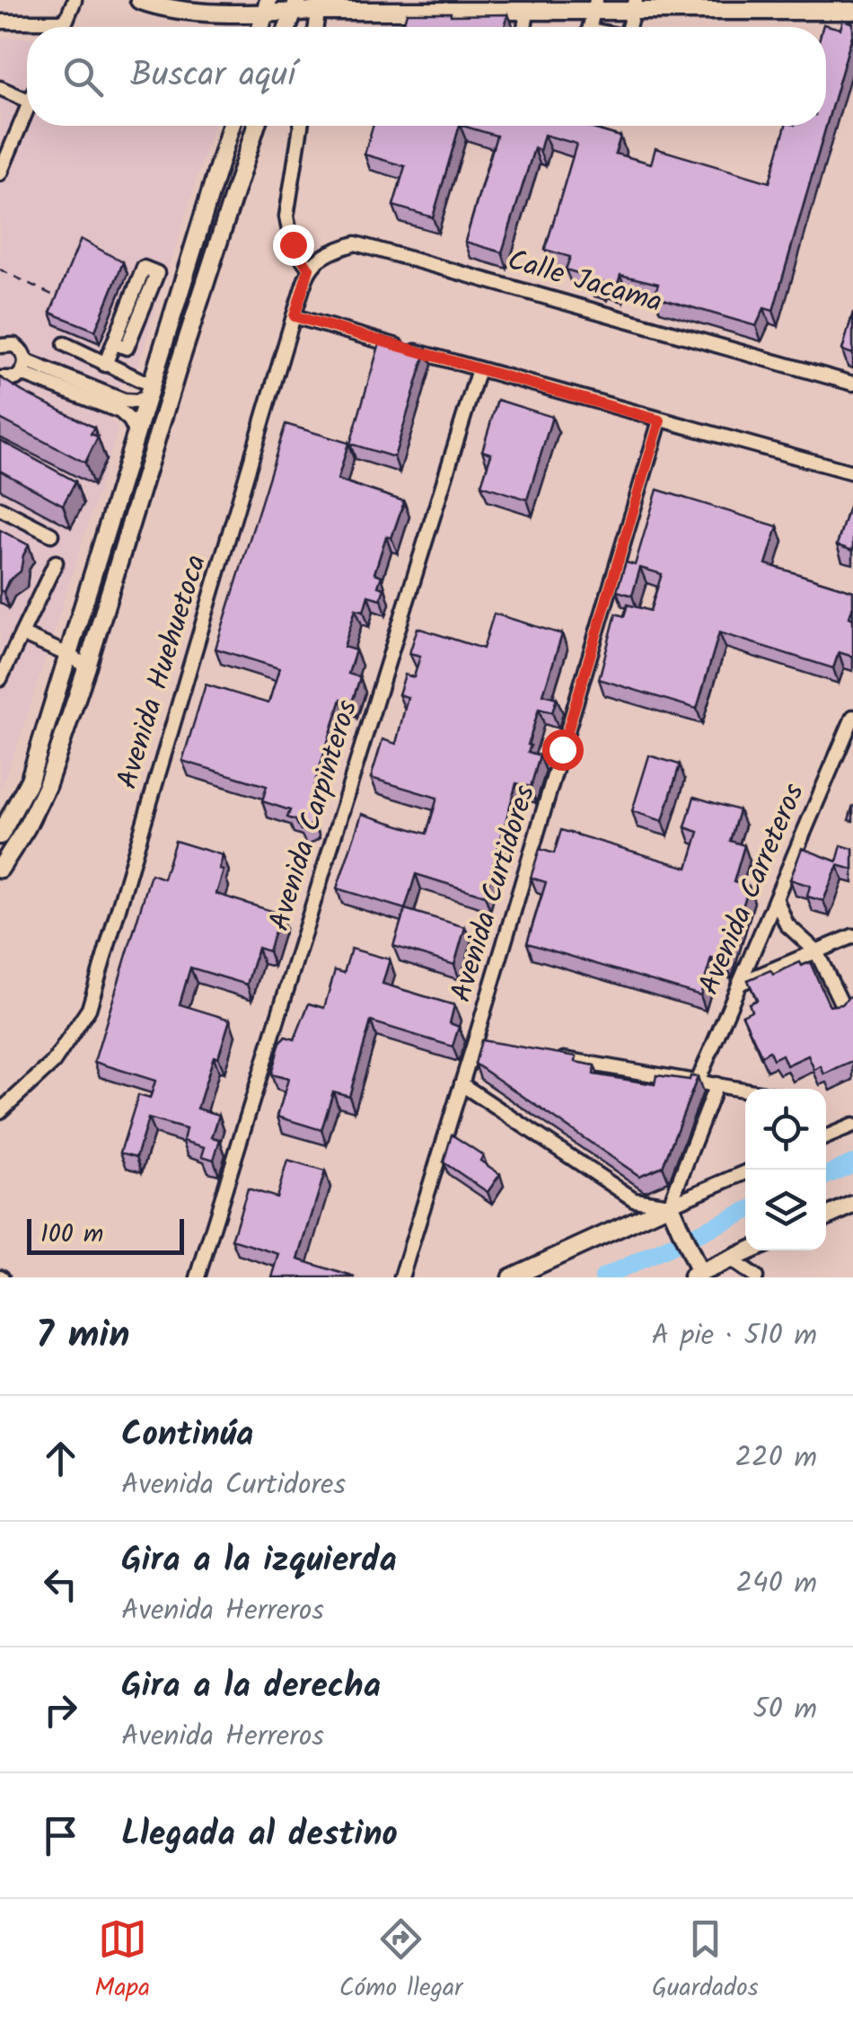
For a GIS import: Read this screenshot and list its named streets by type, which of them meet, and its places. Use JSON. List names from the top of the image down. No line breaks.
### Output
{"streets":{"street":["Calle Jacama","Avenida Huehuetoca","Avenida Carpinteros","Avenida Carreteros","Avenida Curtidores"]},"crossings":[["Calle Jacama","Avenida Huehuetoca"]],"scale_bar":"100 m","page":{"search":"Buscar aquí","scale":"100 m","heading":["7 min","A pie · 510 m"],"list":[["Continúa","Avenida Curtidores","220 m"],["Gira a la izquierda","Avenida Herreros","240 m"],["Gira a la derecha","Avenida Herreros","50 m"],"Llegada al destino"],"nav":["Mapa","Cómo llegar","Guardados"]}}
